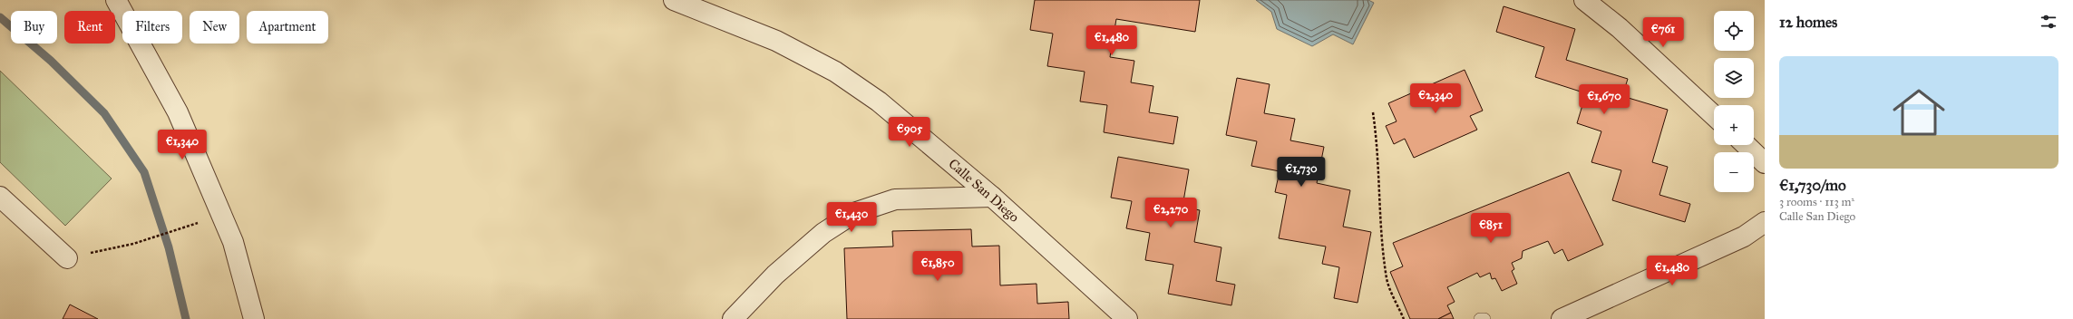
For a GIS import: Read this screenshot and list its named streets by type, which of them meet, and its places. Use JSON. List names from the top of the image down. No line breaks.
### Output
{"streets":{"street":["Calle San Diego"]},"page":{"heading":"12 homes","map_buttons":["+","−"],"chip":["Buy","Rent","Filters","New","Apartment"],"price":["€761","€1,480","€2,340","€1,670","€905","€1,340","€1,730","€2,270","€1,430","€851","€1,850","€1,480"],"list":[{"name":"€1,730/mo","note":"3 rooms · 113 m² · Calle San Diego"}]}}
